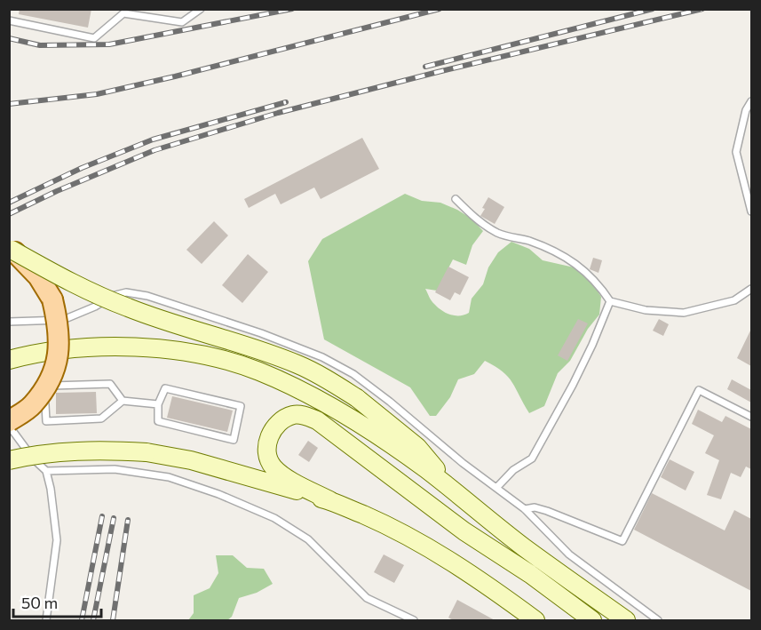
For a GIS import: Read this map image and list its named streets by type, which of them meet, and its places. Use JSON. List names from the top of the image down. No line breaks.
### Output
{"scale_bar":"50 m"}
